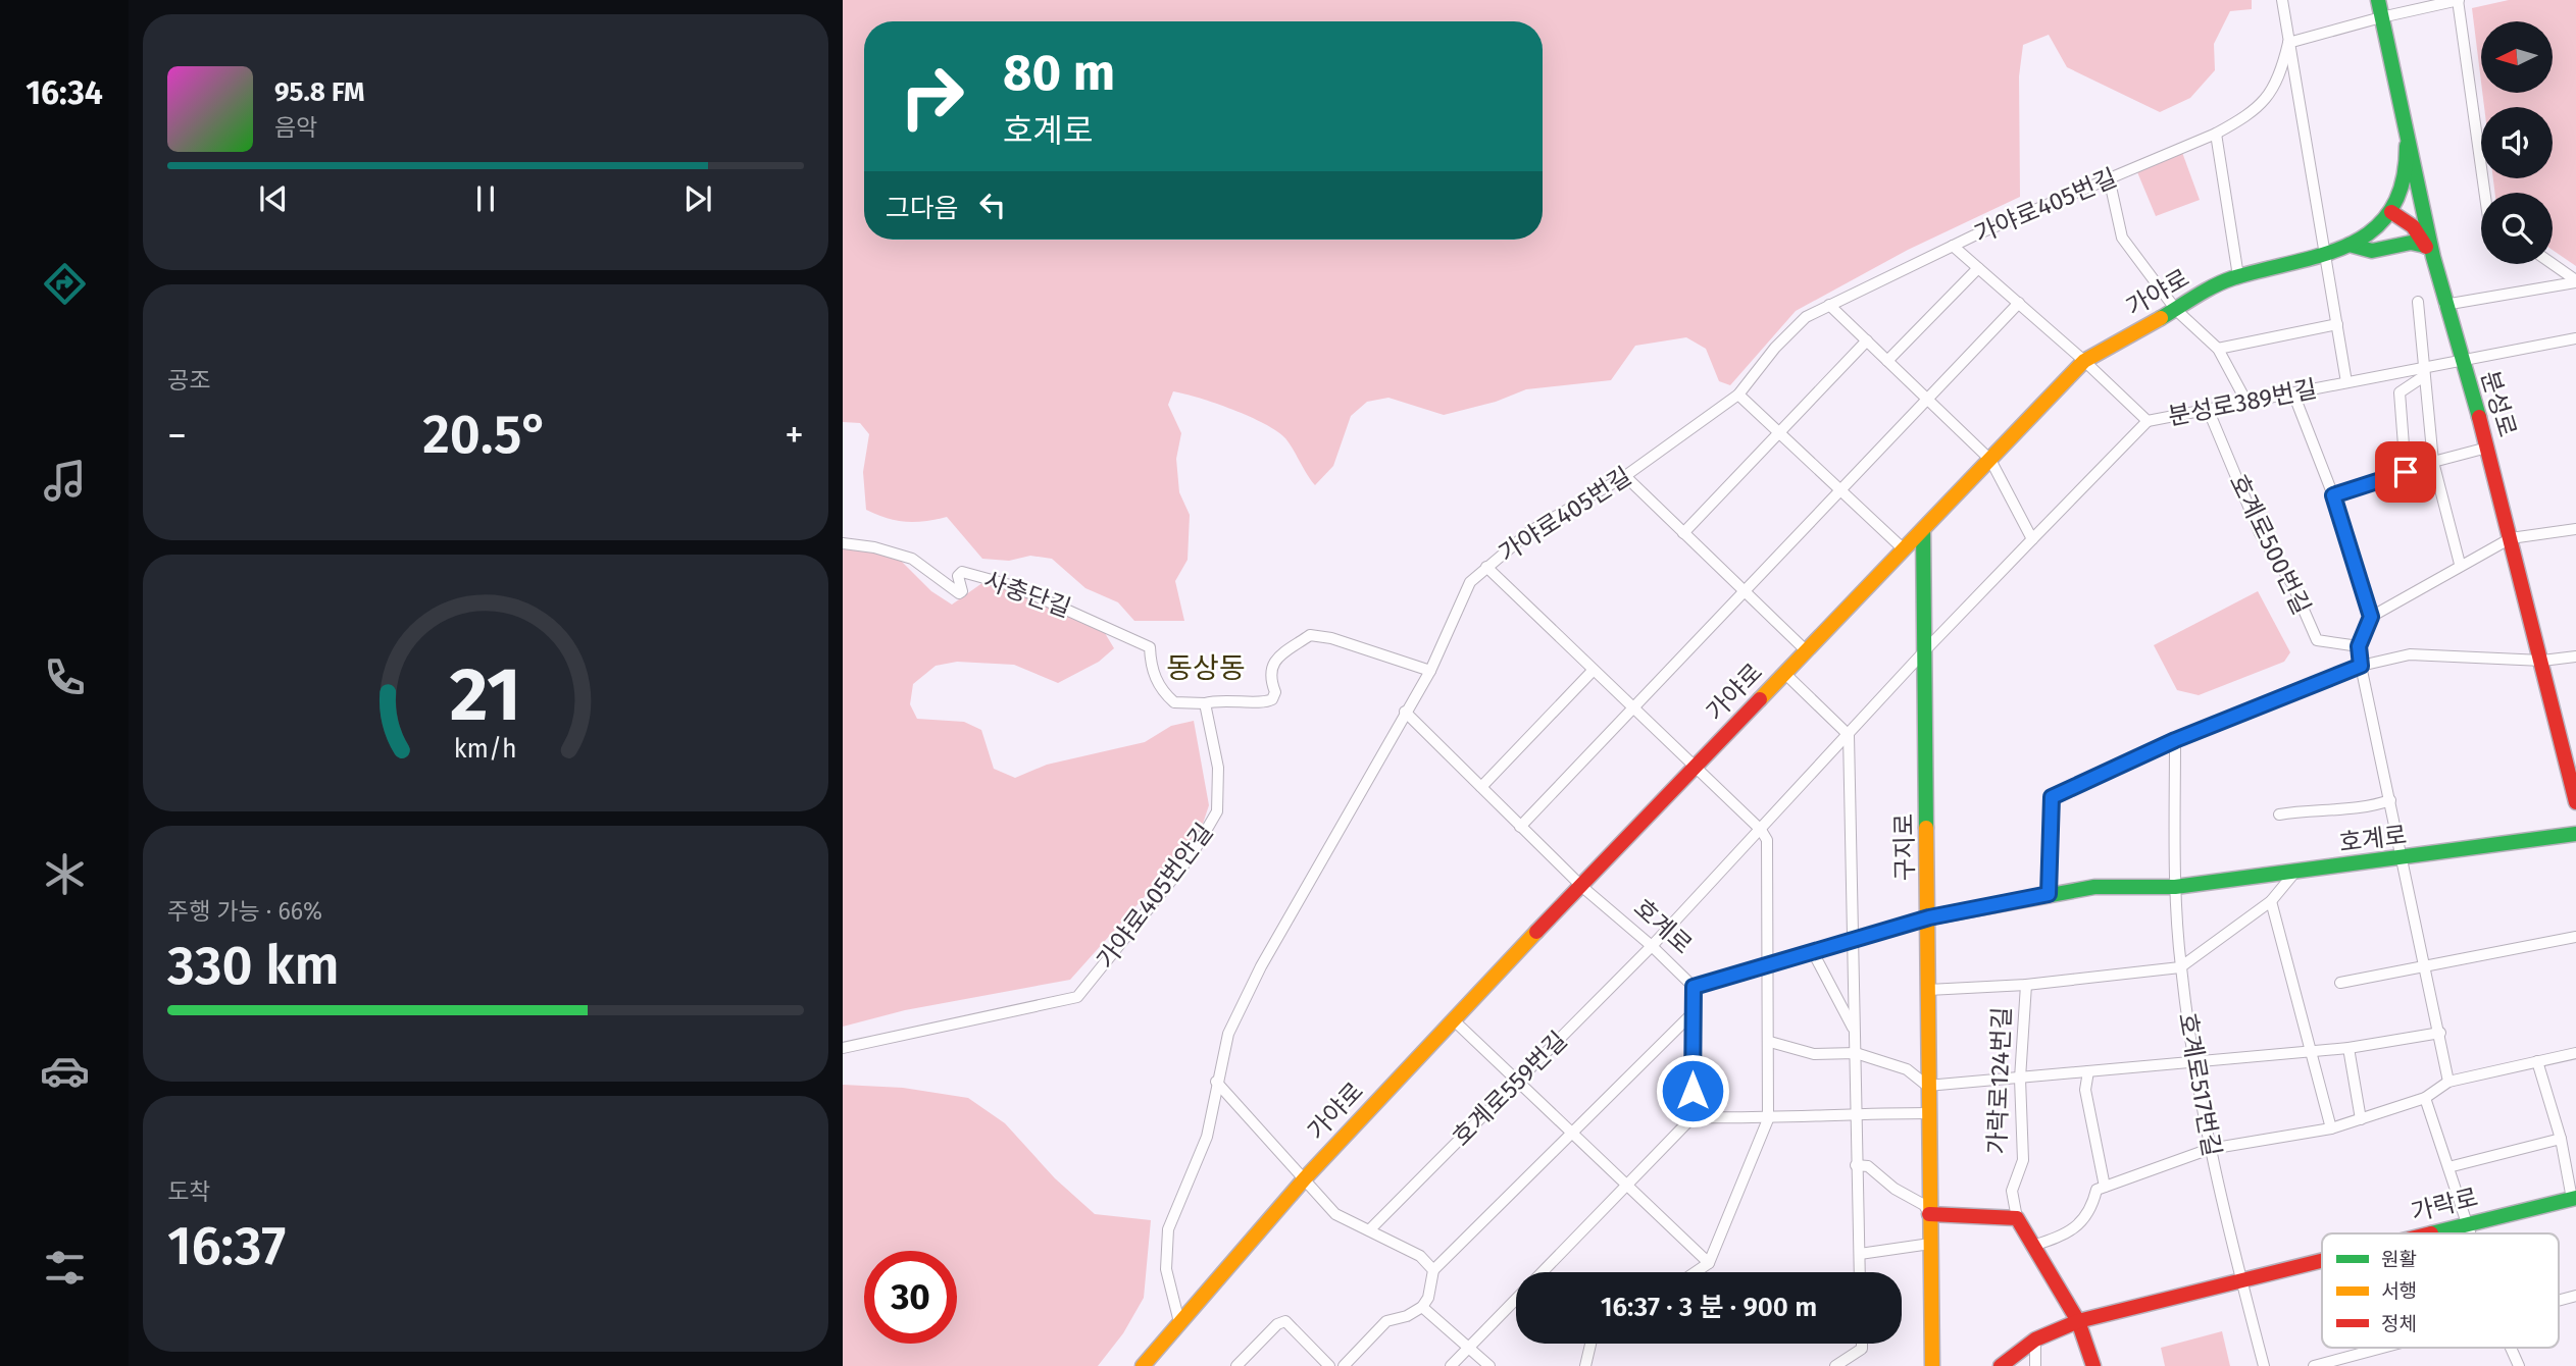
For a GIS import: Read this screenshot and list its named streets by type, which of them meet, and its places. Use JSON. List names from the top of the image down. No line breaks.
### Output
{"streets":{"main road":["가야로","분성로","호계로","구지로","가락로124번길","가락로"],"street":["가야로405번길","분성로389번길","호계로500번길","사충단길","가야로405번안길","호계로517번길","호계로559번길"]},"crossings":[["가야로405번길","가야로"],["가야로405번길","분성로389번길"],["가야로405번길","호계로"],["가야로","분성로389번길"],["가야로","분성로"],["가야로","호계로"],["가야로","구지로"],["분성로389번길","분성로"],["분성로389번길","호계로500번길"],["사충단길","가야로405번안길"],["호계로","구지로"],["호계로","호계로517번길"],["호계로","호계로559번길"],["구지로","호계로559번길"],["가락로124번길","가락로"],["호계로517번길","가락로"]],"districts":["동상동"],"legend":["원활","서행","정체"],"north":"left","page":{"tabs":"16:34","turn":["80 m","호계로"],"song":["95.8 FM","음악"],"then":"그다음","tile":["공조",["주행 가능 · 66%","330 km"],["도착","16:37"]],"heat":["−","20.5°","+"],"limit":"30","trip":"16:37 · 3 분 · 900 m","gauge":["21","km/h"]}}
